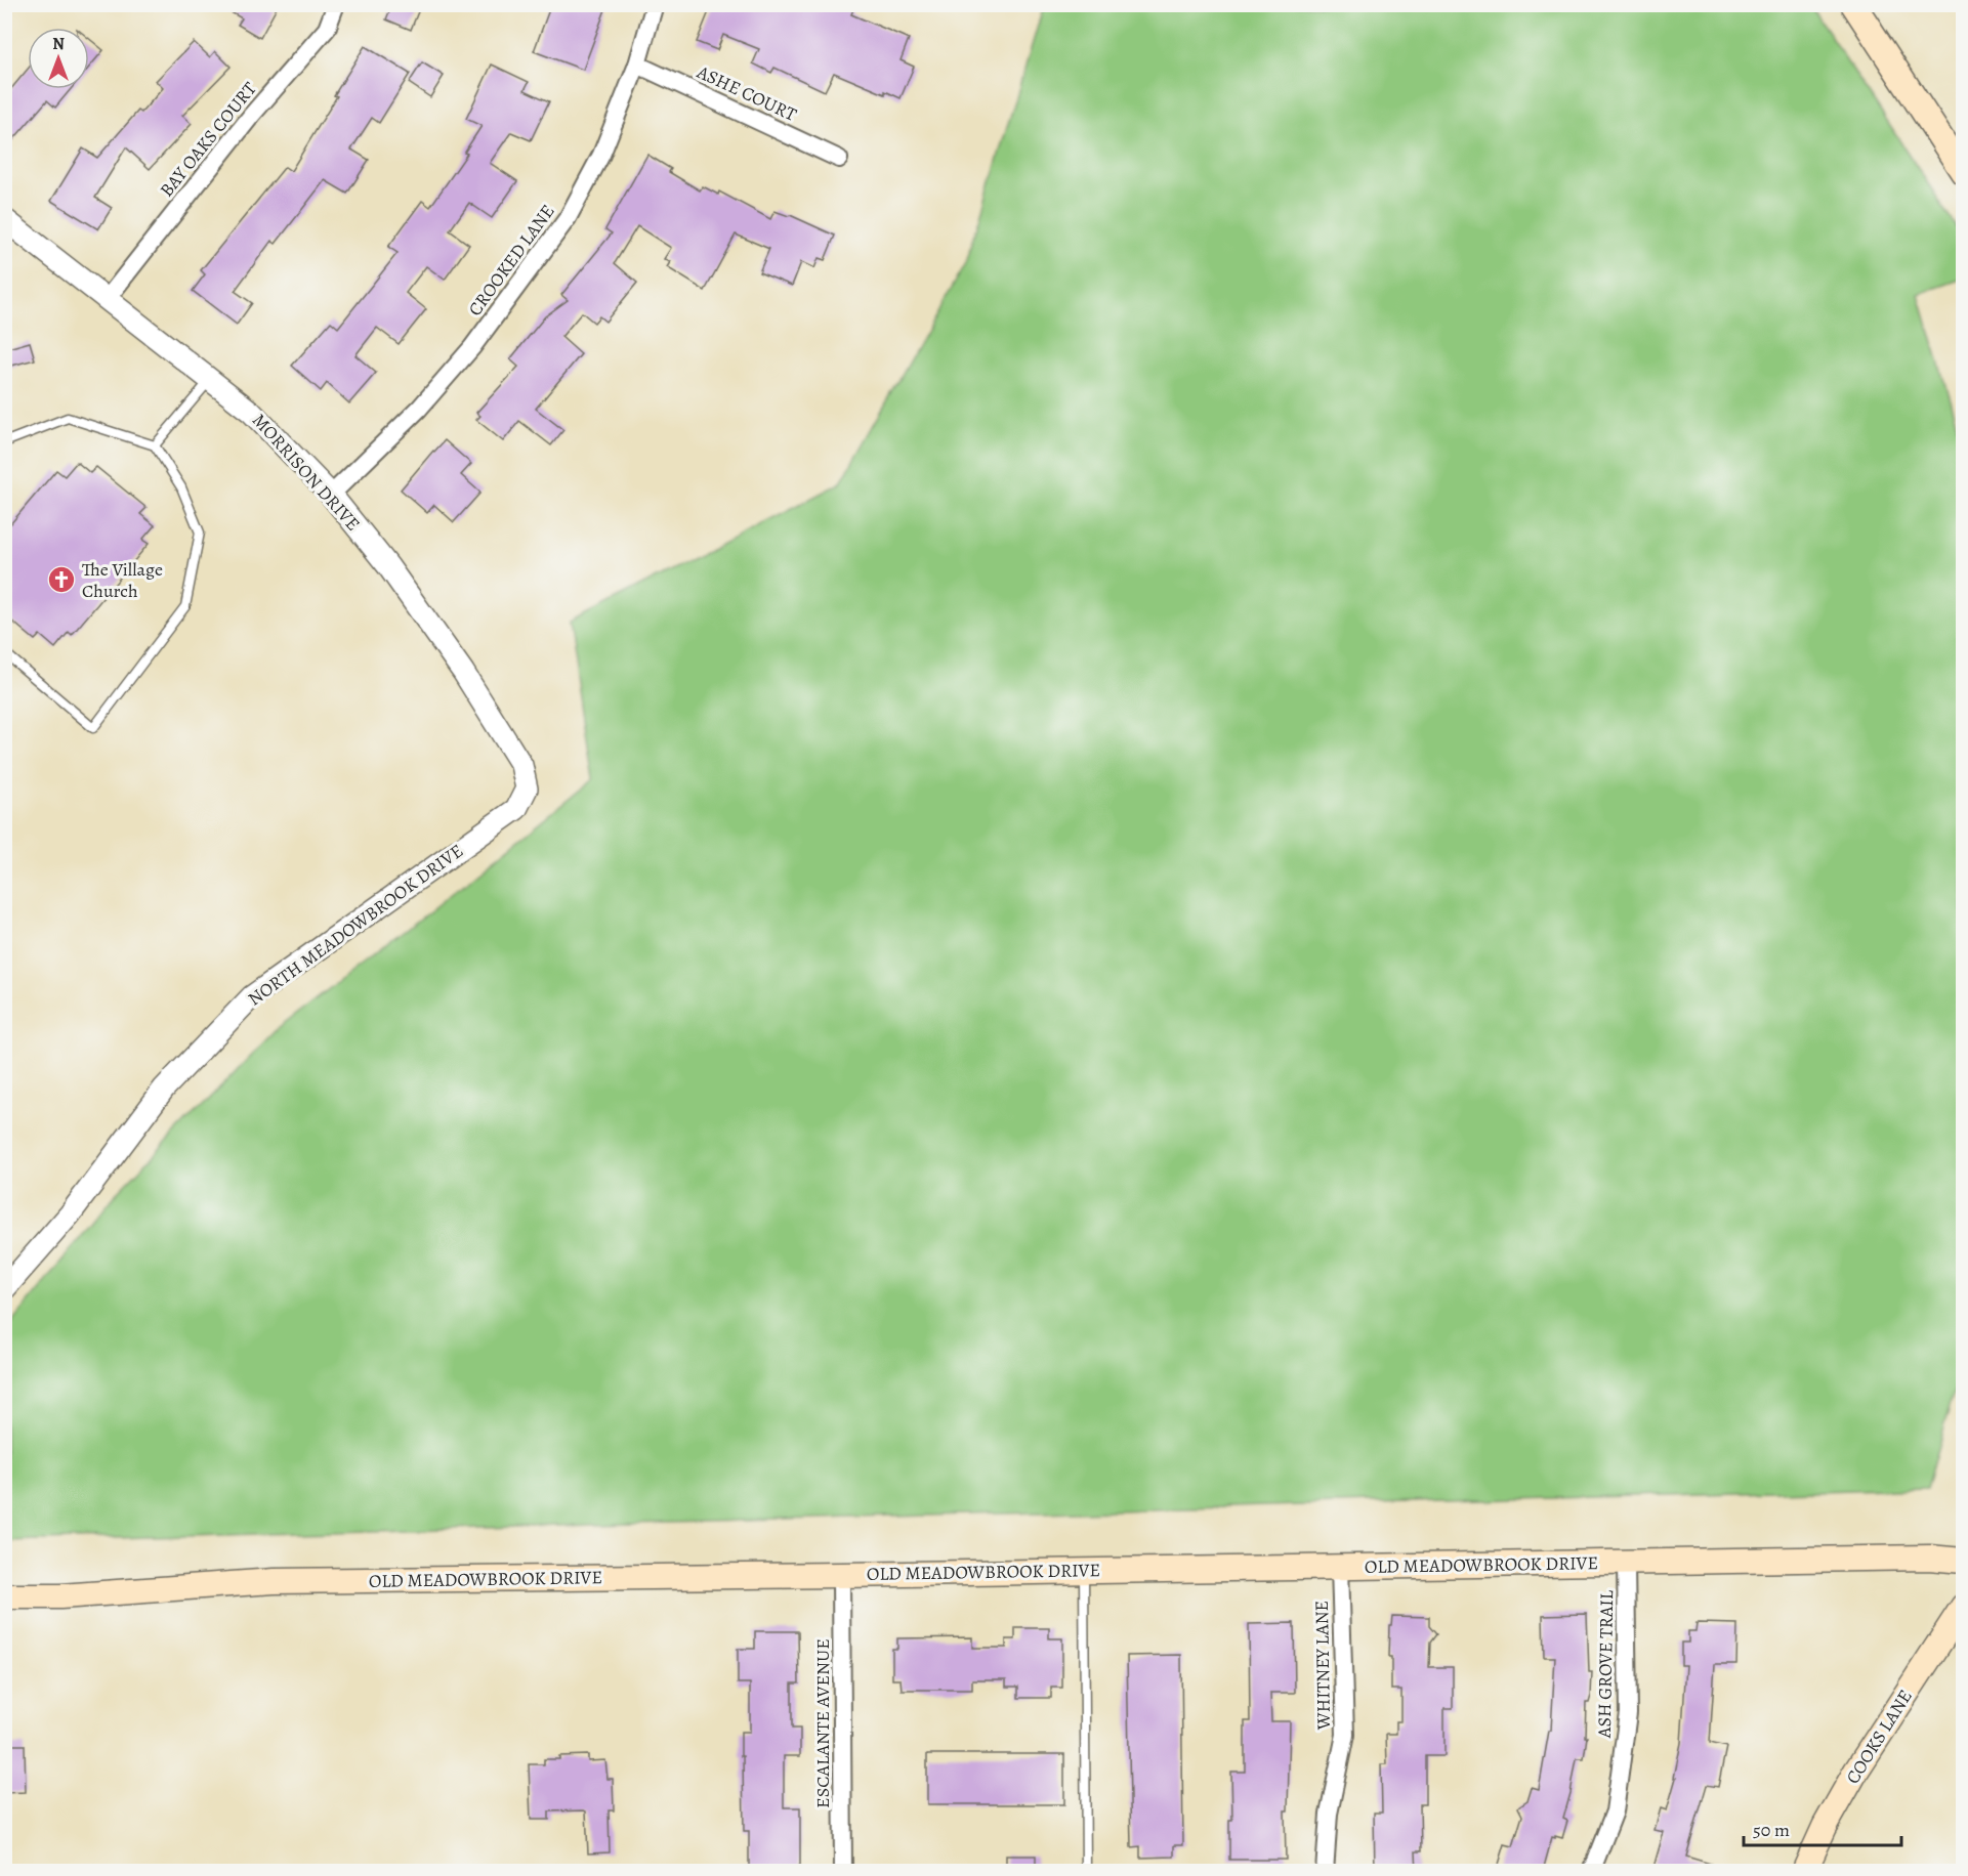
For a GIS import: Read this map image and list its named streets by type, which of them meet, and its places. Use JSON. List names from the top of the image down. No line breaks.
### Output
{"streets":{"main road":["OLD MEADOWBROOK DRIVE","COOKS LANE"],"street":["ASHE COURT","BAY OAKS COURT","CROOKED LANE","MORRISON DRIVE","NORTH MEADOWBROOK DRIVE","ASH GROVE TRAIL","WHITNEY LANE","ESCALANTE AVENUE"]},"crossings":[["ASHE COURT","CROOKED LANE"],["BAY OAKS COURT","MORRISON DRIVE"],["CROOKED LANE","MORRISON DRIVE"],["MORRISON DRIVE","NORTH MEADOWBROOK DRIVE"],["OLD MEADOWBROOK DRIVE","ASH GROVE TRAIL"],["OLD MEADOWBROOK DRIVE","WHITNEY LANE"],["OLD MEADOWBROOK DRIVE","ESCALANTE AVENUE"]],"places":{"church":["The Village Church"]},"scale_bar":"50 m","north":"top"}
